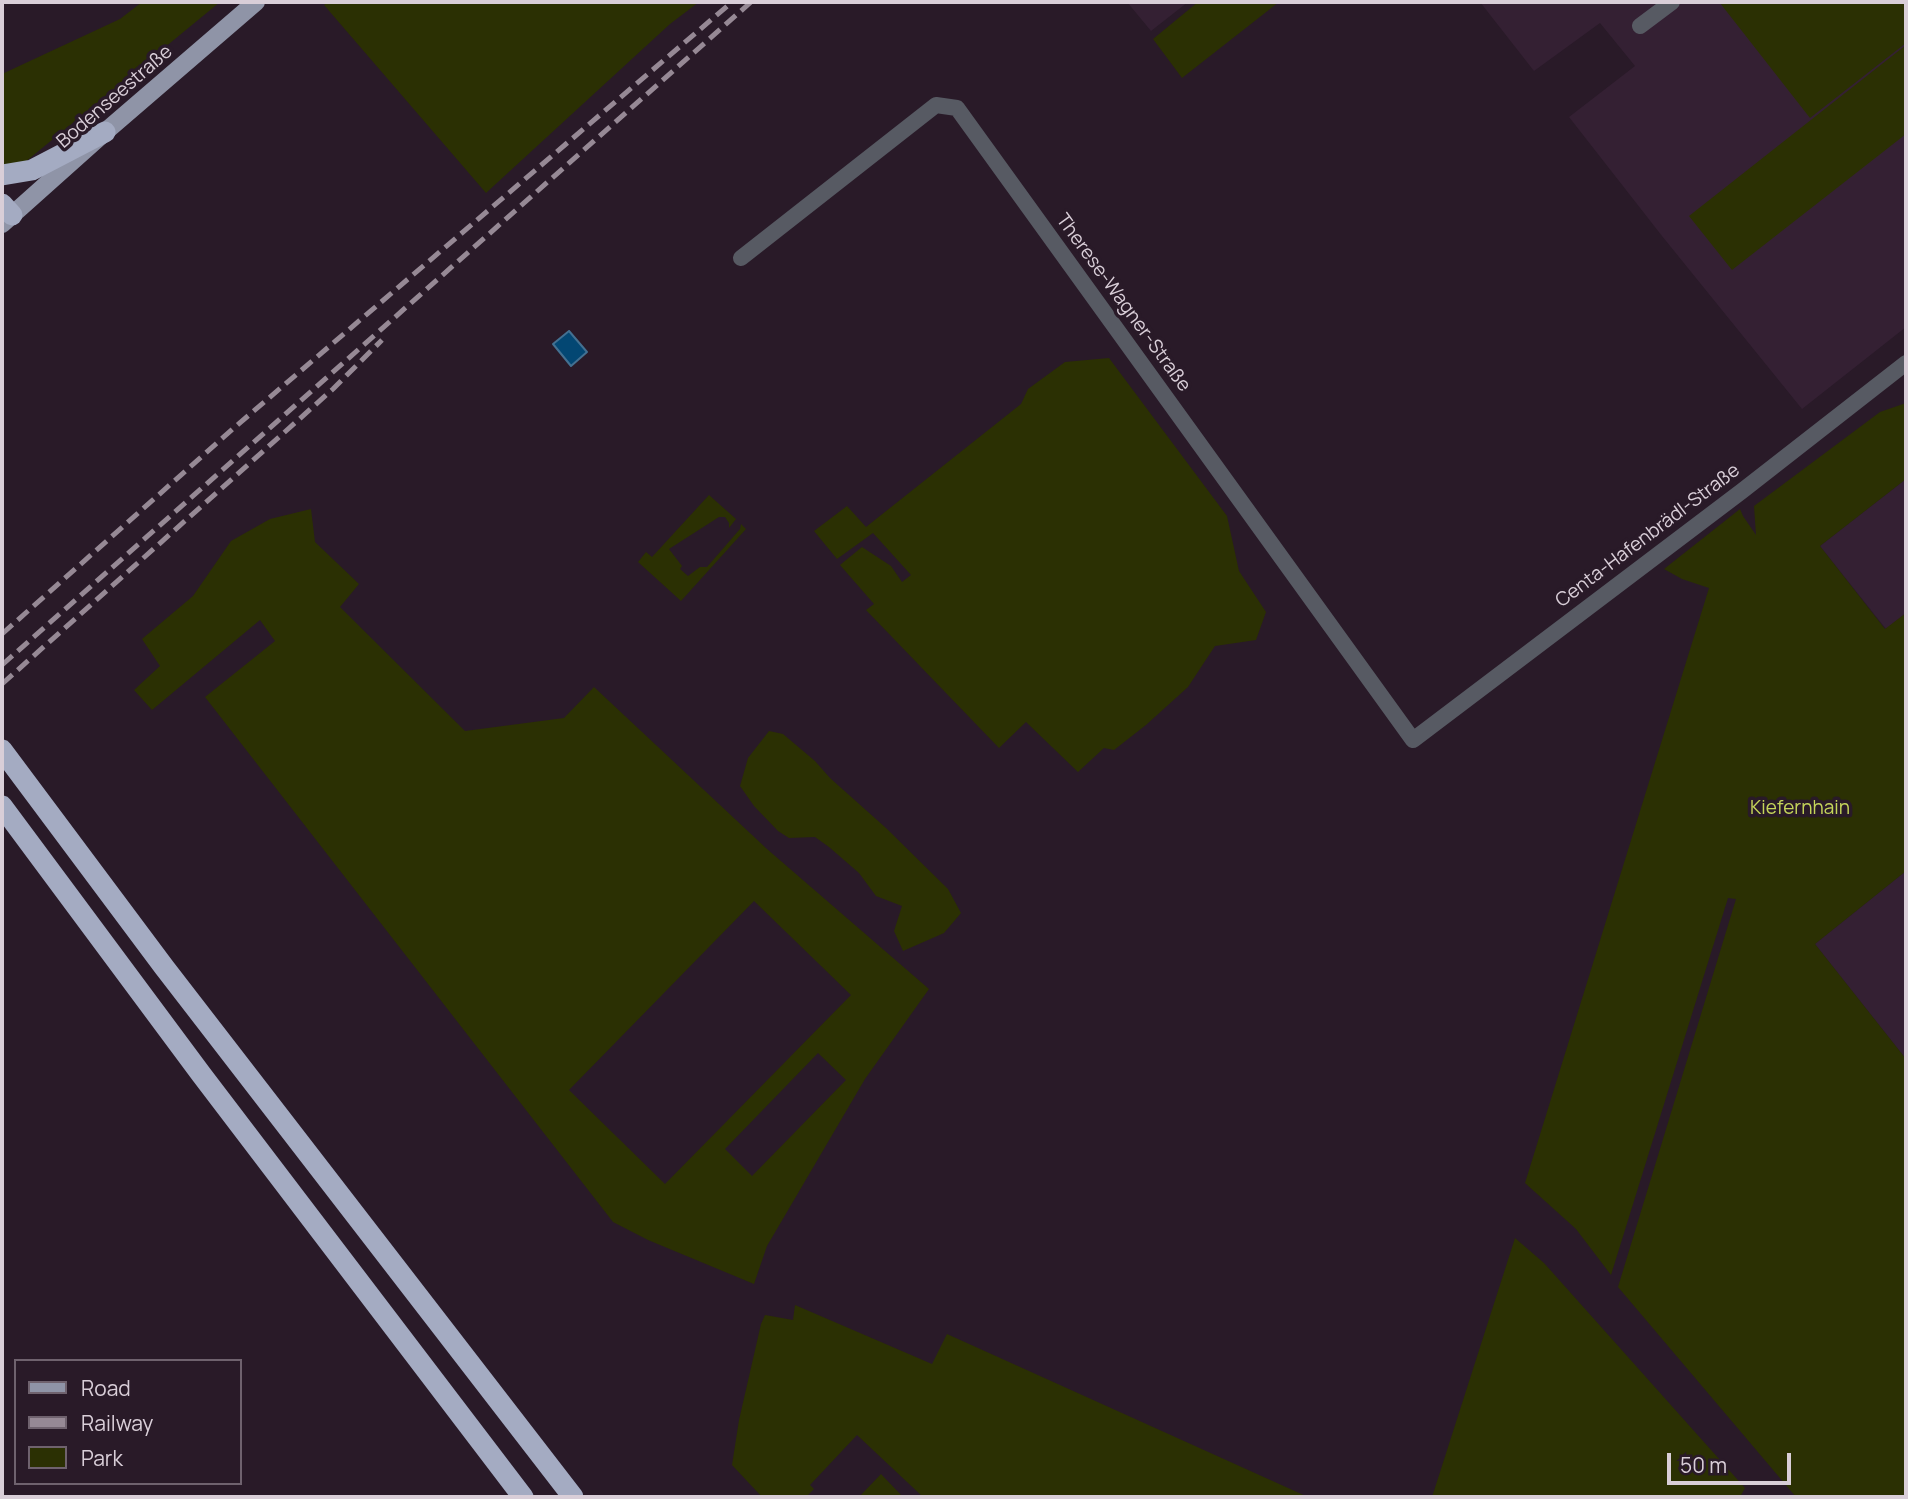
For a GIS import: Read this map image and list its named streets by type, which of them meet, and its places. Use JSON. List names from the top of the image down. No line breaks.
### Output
{"streets":{"main road":["Bodenseestraße"],"street":["Therese-Wagner-Straße","Centa-Hafenbrädl-Straße"]},"crossings":[["Therese-Wagner-Straße","Centa-Hafenbrädl-Straße"]],"parks":["Kiefernhain"],"legend":["Road","Railway","Park"],"scale_bar":"50 m"}
